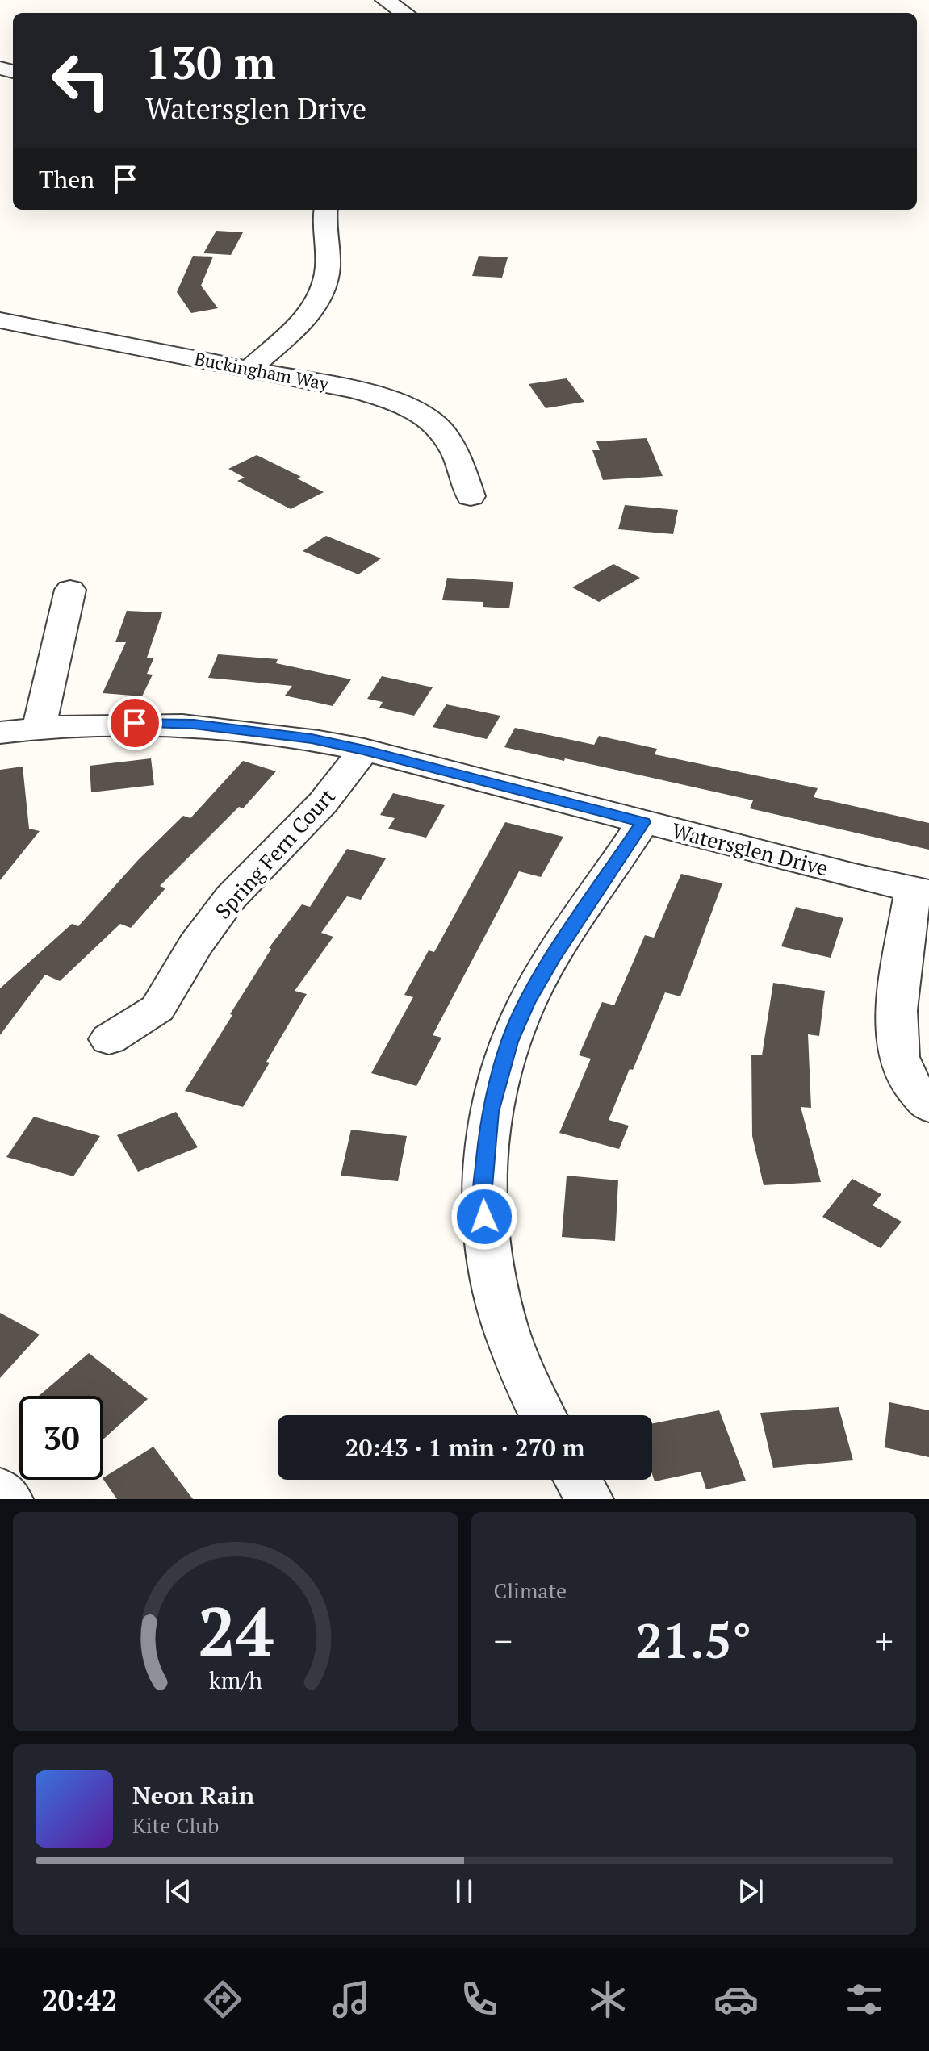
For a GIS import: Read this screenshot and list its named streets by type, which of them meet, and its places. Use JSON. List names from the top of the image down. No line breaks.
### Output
{"streets":{"street":["Buckingham Way","Watersglen Drive","Spring Fern Court"]},"crossings":[["Watersglen Drive","Spring Fern Court"]],"page":{"turn":["130 m","Watersglen Drive"],"then":"Then","limit":"30","trip":"20:43 · 1 min · 270 m","tile":"Climate","heat":["−","21.5°","+"],"song":["Neon Rain","Kite Club"],"tabs":"20:42","gauge":["24","km/h"]}}
